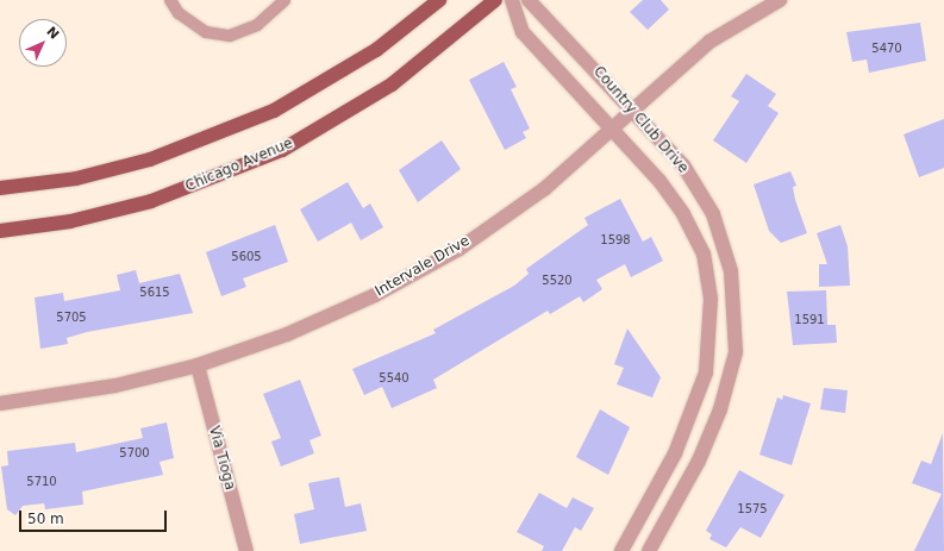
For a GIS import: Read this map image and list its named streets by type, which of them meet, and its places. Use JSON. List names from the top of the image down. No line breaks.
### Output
{"streets":{"main road":["Chicago Avenue"],"street":["Country Club Drive","Intervale Drive","Via Tioga"]},"crossings":[["Country Club Drive","Intervale Drive"],["Intervale Drive","Via Tioga"]],"house_numbers":["5470","1598","5605","5520","5615","5705","1591","5540","5700","5710","1575"],"scale_bar":"50 m","north":"top right"}
